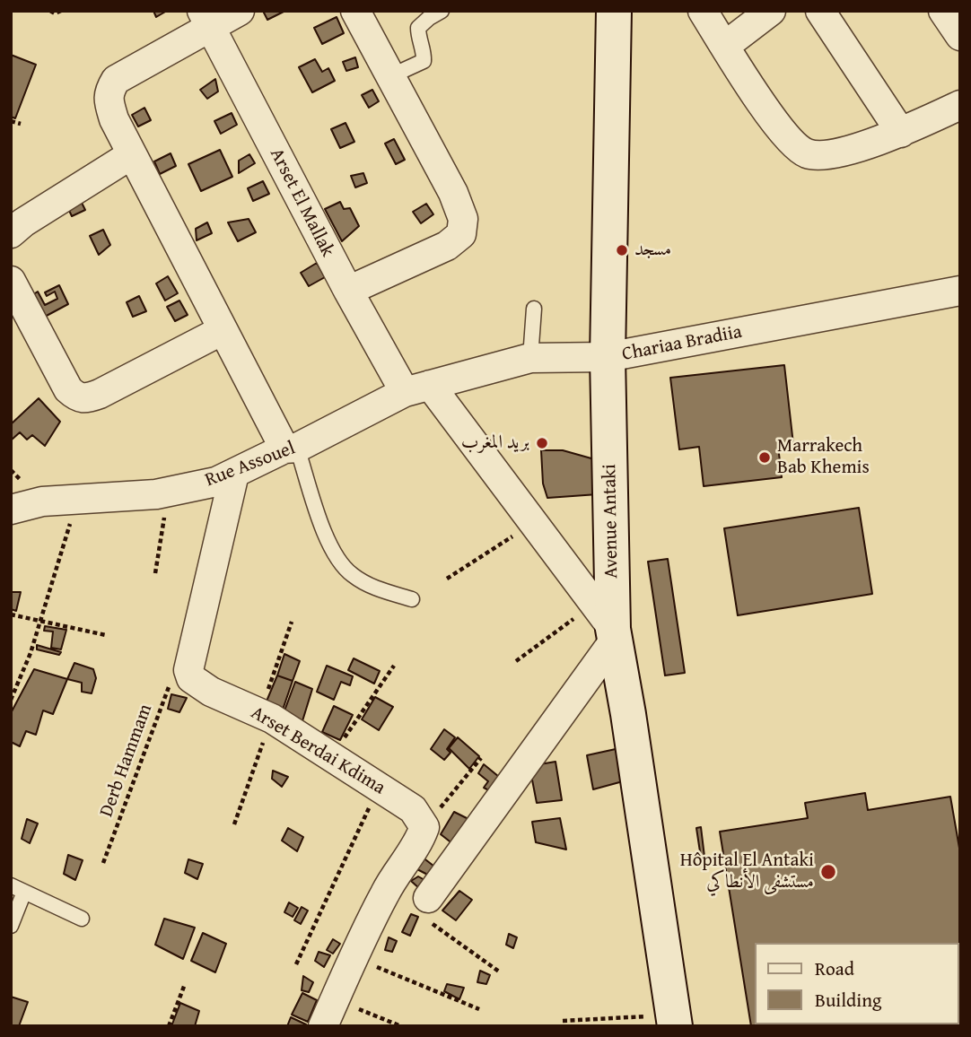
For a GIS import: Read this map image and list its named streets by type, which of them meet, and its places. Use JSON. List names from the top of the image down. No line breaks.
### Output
{"streets":{"street":["Arset El Mallak","Chariaa Bradiia","Rue Assouel","Avenue Antaki","Arset Berdai Kdima"],"path":["Derb Hammam"]},"crossings":[["Arset El Mallak","Chariaa Bradiia"],["Arset El Mallak","Rue Assouel"],["Arset El Mallak","Avenue Antaki"],["Chariaa Bradiia","Rue Assouel"],["Chariaa Bradiia","Avenue Antaki"],["Rue Assouel","Arset Berdai Kdima"]],"places":["مسجد","بريد المغرب","Marrakech Bab Khemis","Hôpital El Antaki مستشفى الأنطاكي"],"legend":["Road","Building"]}
